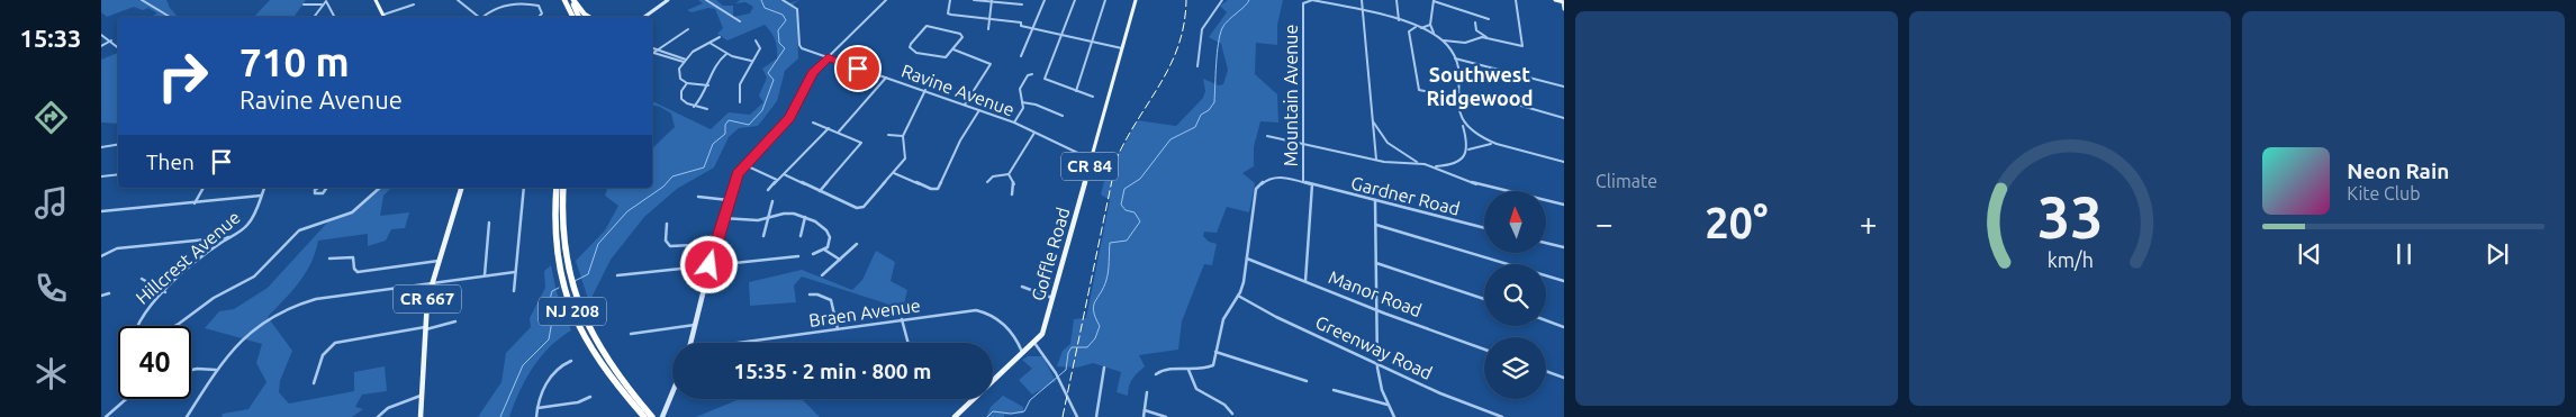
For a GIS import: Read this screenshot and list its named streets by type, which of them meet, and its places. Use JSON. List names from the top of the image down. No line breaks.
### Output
{"streets":{"highway":["NJ 208"],"main road":["CR 84","Goffle Road","CR 667"],"street":["Ravine Avenue","Mountain Avenue","Gardner Road","Hillcrest Avenue","Manor Road","Braen Avenue","Greenway Road"]},"crossings":[["Ravine Avenue","Goffle Road"],["Mountain Avenue","Gardner Road"],["Mountain Avenue","Manor Road"],["Goffle Road","Braen Avenue"]],"districts":["Southwest Ridgewood"],"north":"top","page":{"tabs":"15:33","tile":"Climate","turn":["710 m","Ravine Avenue"],"then":"Then","song":["Neon Rain","Kite Club"],"heat":["−","20°","+"],"limit":"40","trip":"15:35 · 2 min · 800 m","gauge":["33","km/h"]}}
